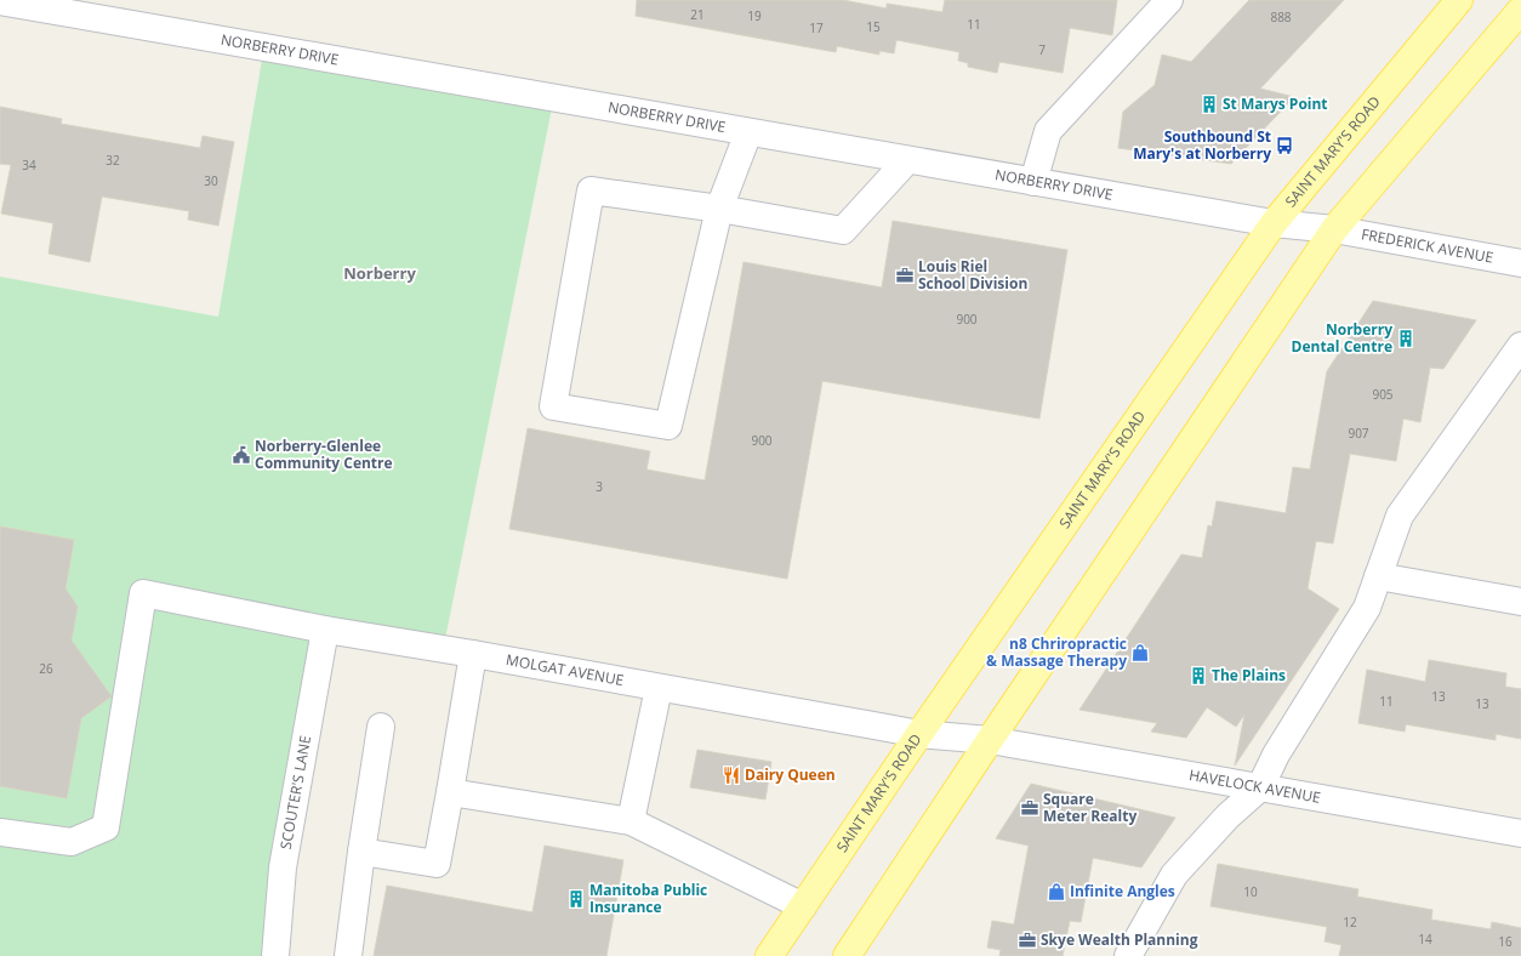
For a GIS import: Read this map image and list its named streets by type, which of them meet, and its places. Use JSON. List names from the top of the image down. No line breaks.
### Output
{"streets":{"main road":["SAINT MARY'S ROAD"],"street":["NORBERRY DRIVE","FREDERICK AVENUE","MOLGAT AVENUE","HAVELOCK AVENUE","SCOUTER'S LANE"]},"crossings":[["NORBERRY DRIVE","SAINT MARY'S ROAD"],["NORBERRY DRIVE","FREDERICK AVENUE"],["SAINT MARY'S ROAD","MOLGAT AVENUE"],["MOLGAT AVENUE","HAVELOCK AVENUE"],["MOLGAT AVENUE","SCOUTER'S LANE"]],"districts":["Norberry"],"places":{"building":["St Marys Point","Norberry Dental Centre","The Plains","Manitoba Public Insurance"],"bus stop":["Southbound St Mary's at Norberry"],"office":["Louis Riel School Division","Square Meter Realty","Skye Wealth Planning"],"public building":["Norberry-Glenlee Community Centre"],"shop":["n8 Chriropractic & Massage Therapy","Infinite Angles"],"restaurant":["Dairy Queen"]},"house_numbers":["21","19","888","11","15","17","7","32","34","30","900","905","907","900","3","26","13","11","13","10","12","14","16"]}
